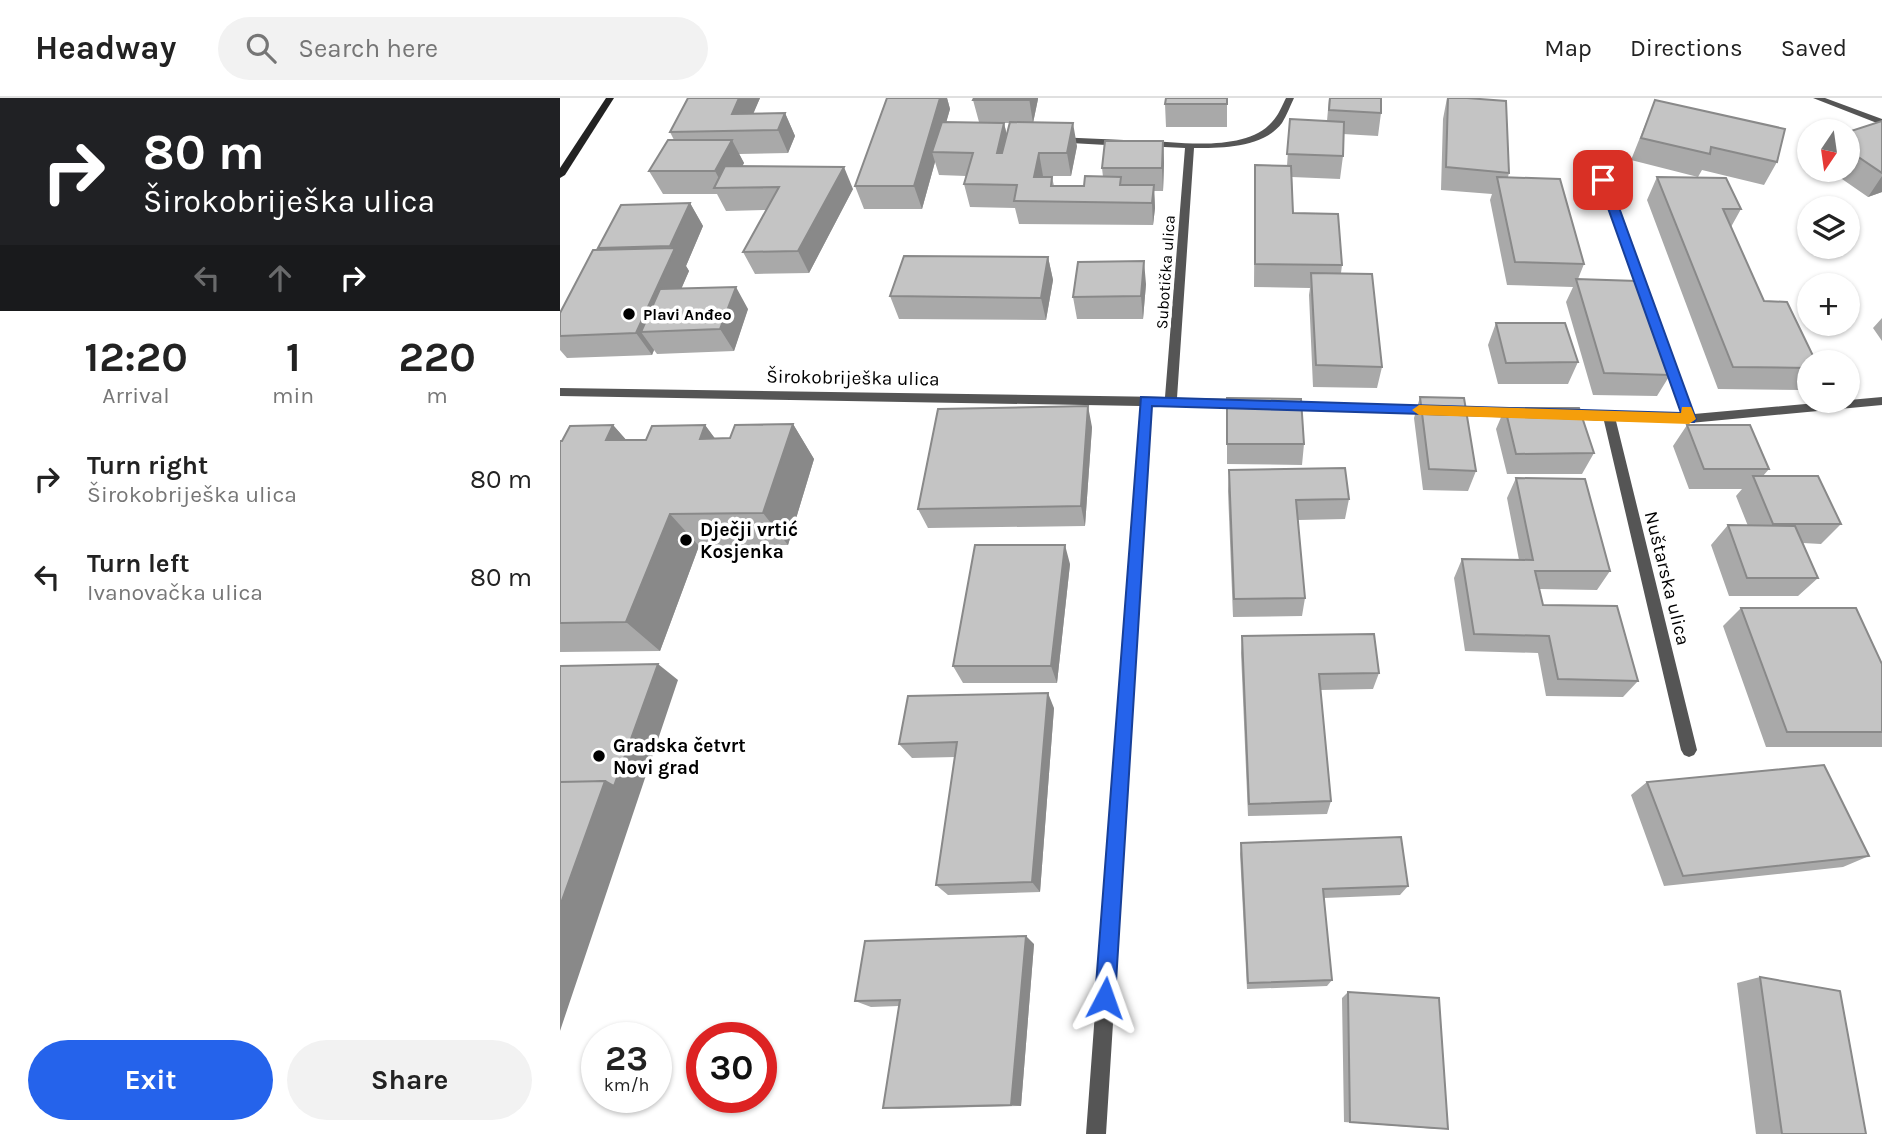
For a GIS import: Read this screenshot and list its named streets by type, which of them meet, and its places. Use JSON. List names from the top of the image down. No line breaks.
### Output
{"streets":{"street":["Subotička ulica","Širokobriješka ulica","Nuštarska ulica"]},"crossings":[["Subotička ulica","Širokobriješka ulica"]],"places":["Plavi Anđeo","Dječji vrtić Kosjenka","Gradska četvrt Novi grad"],"north":"bottom","page":{"header":"Headway","search":"Search here","nav":["Map","Directions","Saved"],"turn":["80 m","Širokobriješka ulica"],"map_buttons":["+","−"],"eta":["12:20","Arrival","1","min","220","m"],"list":[{"name":"Turn right","note":"Širokobriješka ulica","value":"80 m"},{"name":"Turn left","note":"Ivanovačka ulica","value":"80 m"}],"speed":"23 km/h","limit":"30","buttons":["Exit","Share"]}}
